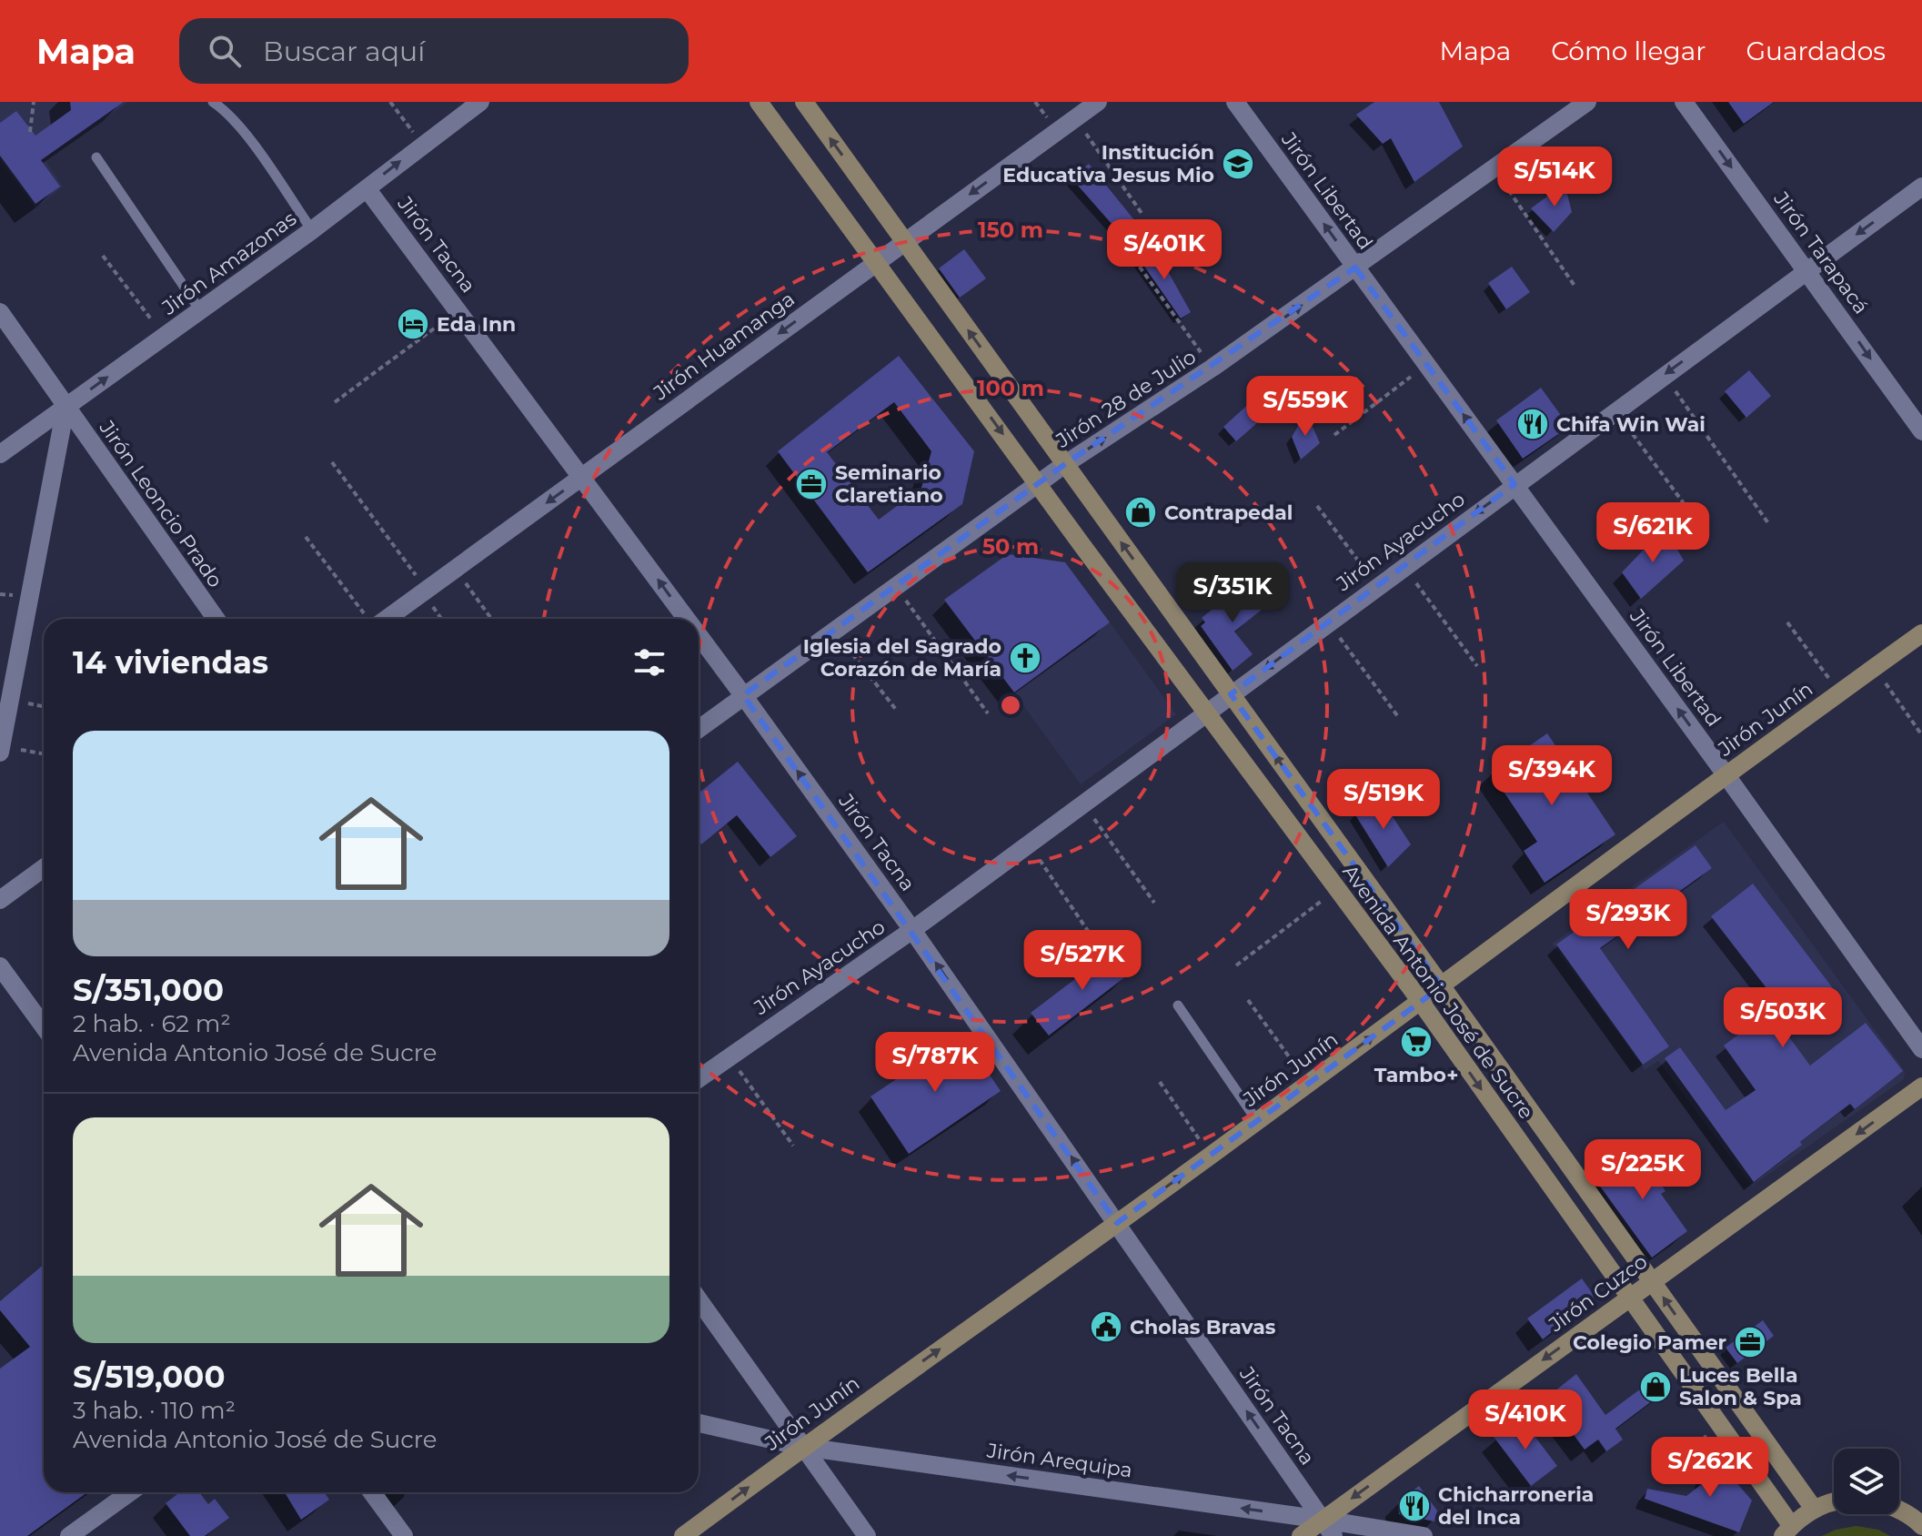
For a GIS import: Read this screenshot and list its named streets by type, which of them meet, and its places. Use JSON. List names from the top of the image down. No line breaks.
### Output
{"streets":{"main road":["Jirón Junín","Avenida Antonio José de Sucre","Jirón Cuzco"],"street":["Jirón Libertad","Jirón Tacna","Jirón Tarapacá","Jirón Amazonas","Jirón Huamanga","Jirón 28 de Julio","Jirón Leoncio Prado","Jirón Ayacucho","Jirón Arequipa"]},"crossings":[["Jirón Libertad","Jirón 28 de Julio"],["Jirón Libertad","Jirón Ayacucho"],["Jirón Libertad","Jirón Junín"],["Jirón Tacna","Jirón Amazonas"],["Jirón Tacna","Jirón Huamanga"],["Jirón Tacna","Jirón 28 de Julio"],["Jirón Tacna","Jirón Ayacucho"],["Jirón Tacna","Jirón Junín"],["Jirón Tacna","Jirón Cuzco"],["Jirón Tacna","Jirón Arequipa"],["Jirón Tarapacá","Jirón Ayacucho"],["Jirón Amazonas","Jirón Leoncio Prado"],["Jirón Huamanga","Avenida Antonio José de Sucre"],["Jirón 28 de Julio","Avenida Antonio José de Sucre"],["Jirón Ayacucho","Avenida Antonio José de Sucre"],["Jirón Junín","Avenida Antonio José de Sucre"],["Jirón Junín","Jirón Arequipa"],["Avenida Antonio José de Sucre","Jirón Cuzco"],["Jirón Cuzco","Jirón Arequipa"]],"one_way":["Jirón Libertad","Jirón Tacna","Jirón Tarapacá","Jirón Huamanga","Jirón Ayacucho","Jirón Junín","Jirón Cuzco","Jirón Arequipa"],"places":{"school or university":["Institución Educativa Jesus Mio"],"hotel":["Eda Inn"],"restaurant":["Chifa Win Wai","Chicharroneria del Inca"],"office":["Seminario Claretiano","Colegio Pamer"],"shop":["Contrapedal","Luces Bella Salon & Spa"],"church":["Iglesia del Sagrado Corazón de María"],"supermarket":["Tambo+"],"public building":["Cholas Bravas"]},"page":{"header":"Mapa","search":"Buscar aquí","nav":["Mapa","Cómo llegar","Guardados"],"price":["S/514K","S/401K","S/559K","S/621K","S/351K","S/394K","S/519K","S/293K","S/527K","S/503K","S/787K","S/225K","S/410K","S/262K"],"heading":"14 viviendas","list":[{"name":"S/351,000","note":"2 hab. · 62 m² · Avenida Antonio José de Sucre"},{"name":"S/519,000","note":"3 hab. · 110 m² · Avenida Antonio José de Sucre"}]},"rings":["150 m","100 m","50 m"]}
